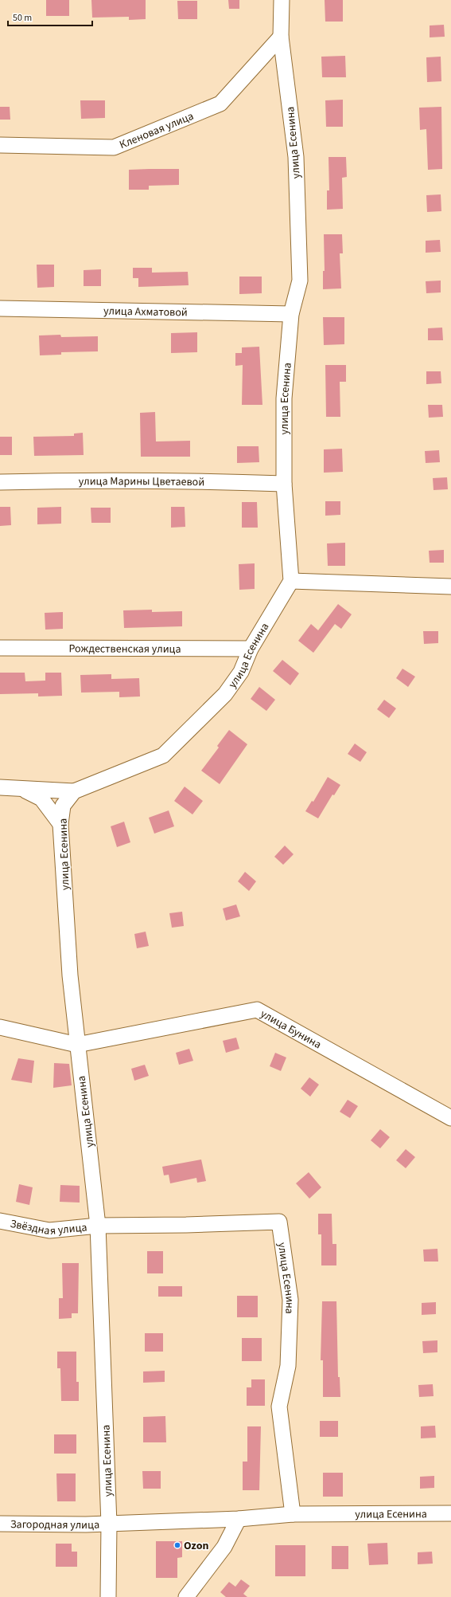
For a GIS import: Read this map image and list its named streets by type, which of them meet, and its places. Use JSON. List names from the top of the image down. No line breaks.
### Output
{"streets":{"street":["Кленовая улица","улица Есенина","улица Ахматовой","улица Марины Цветаевой","Рождественская улица","улица Бунина","Звёздная улица","Загородная улица"]},"crossings":[["Кленовая улица","улица Есенина"],["улица Есенина","улица Ахматовой"],["улица Есенина","улица Марины Цветаевой"],["улица Есенина","Рождественская улица"],["улица Есенина","улица Бунина"],["улица Есенина","Звёздная улица"],["улица Есенина","Загородная улица"]],"places":["Ozon"],"scale_bar":"50 m"}
